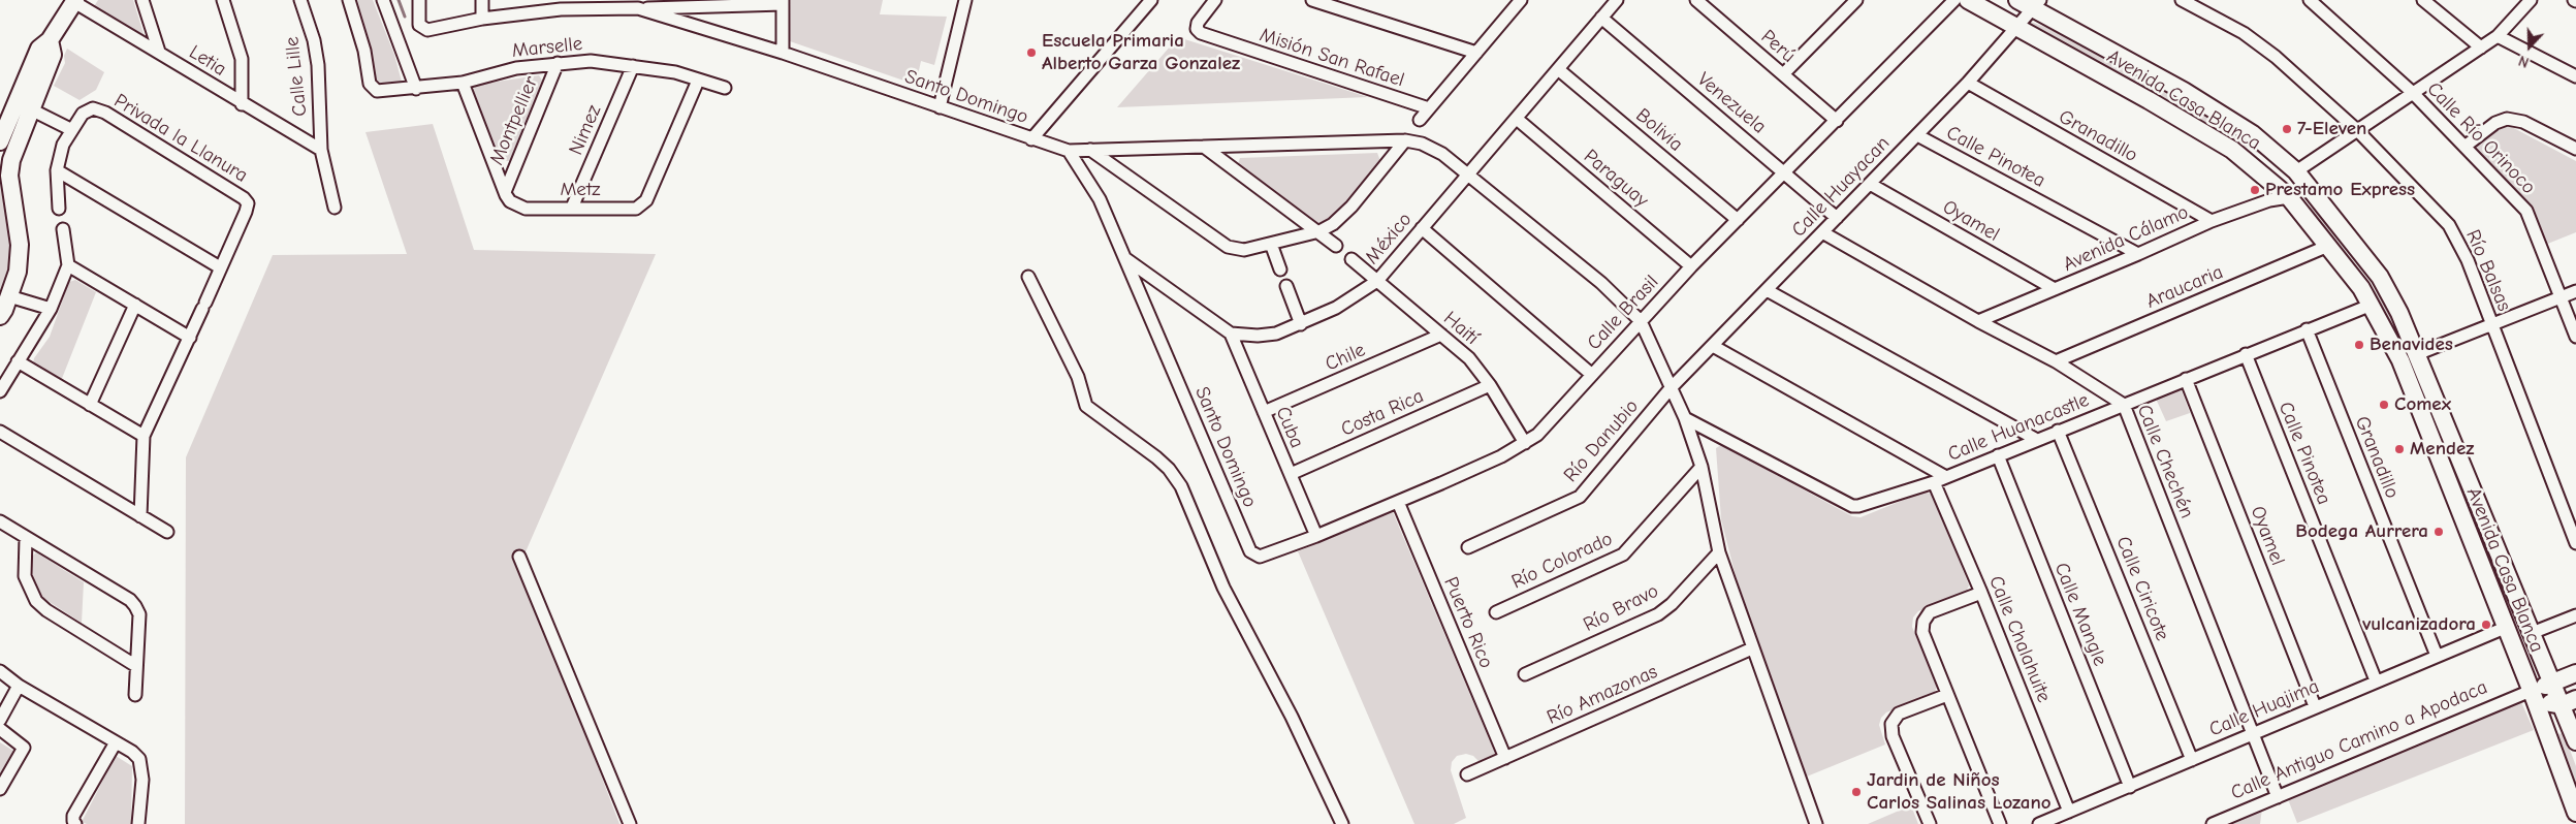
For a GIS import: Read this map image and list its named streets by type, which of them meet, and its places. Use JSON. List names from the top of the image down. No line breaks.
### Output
{"streets":{"street":["Perú","Marselle","Misión San Rafael","Letia","Calle Lille","Santo Domingo","Avenida Casa Blanca","Venezuela","Montpellier","Nimez","Bolivia","Granadillo","Privada la Llanura","Calle Río Orinoco","Calle Pinotea","Paraguay","Calle Huayacan","Metz","Oyamel","México","Avenida Cálamo","Río Balsas","Araucaria","Calle Brasil","Haití","Chile","Costa Rica","Cuba","Calle Huanacastle","Río Danubio","Calle Chechén","Río Colorado","Calle Ciricote","Río Bravo","Calle Mangle","Puerto Rico","Calle Chalahuite","Río Amazonas","Calle Huajima","Calle Antiguo Camino a Apodaca"]},"crossings":[["Perú","Calle Brasil"],["Marselle","Montpellier"],["Marselle","Nimez"],["Marselle","Metz"],["Letia","Calle Lille"],["Santo Domingo","Calle Brasil"],["Avenida Casa Blanca","Calle Huayacan"],["Avenida Casa Blanca","Avenida Cálamo"],["Avenida Casa Blanca","Araucaria"],["Avenida Casa Blanca","Calle Huanacastle"],["Avenida Casa Blanca","Calle Huajima"],["Avenida Casa Blanca","Calle Antiguo Camino a Apodaca"],["Venezuela","Calle Huayacan"],["Venezuela","México"],["Venezuela","Calle Brasil"],["Montpellier","Metz"],["Nimez","Metz"],["Bolivia","México"],["Bolivia","Calle Brasil"],["Granadillo","Calle Huayacan"],["Granadillo","Avenida Cálamo"],["Granadillo","Calle Huanacastle"],["Granadillo","Calle Huajima"],["Calle Pinotea","Calle Huayacan"],["Calle Pinotea","Avenida Cálamo"],["Calle Pinotea","Calle Huanacastle"],["Calle Pinotea","Calle Huajima"],["Paraguay","México"],["Paraguay","Calle Brasil"],["Calle Huayacan","Oyamel"],["Calle Huayacan","Río Danubio"],["Calle Huayacan","Calle Chechén"],["Oyamel","Avenida Cálamo"],["Oyamel","Calle Huanacastle"],["Oyamel","Calle Huajima"],["México","Haití"],["México","Cuba"],["Avenida Cálamo","Calle Chechén"],["Araucaria","Calle Chechén"],["Calle Brasil","Haití"],["Calle Brasil","Cuba"],["Calle Brasil","Puerto Rico"],["Haití","Chile"],["Haití","Costa Rica"],["Chile","Cuba"],["Costa Rica","Cuba"],["Calle Huanacastle","Calle Chechén"],["Calle Huanacastle","Calle Ciricote"],["Calle Huanacastle","Calle Mangle"],["Calle Huanacastle","Calle Chalahuite"],["Calle Chechén","Calle Huajima"],["Calle Chechén","Calle Antiguo Camino a Apodaca"],["Calle Ciricote","Calle Huajima"],["Calle Mangle","Calle Huajima"],["Puerto Rico","Río Amazonas"],["Calle Chalahuite","Calle Huajima"]],"places":["Escuela Primaria Alberto Garza Gonzalez","7-Eleven","Prestamo Express","Benavides","Comex","Mendez","Bodega Aurrera","vulcanizadora","Jardin de Niños Carlos Salinas Lozano"],"north":"bottom"}
